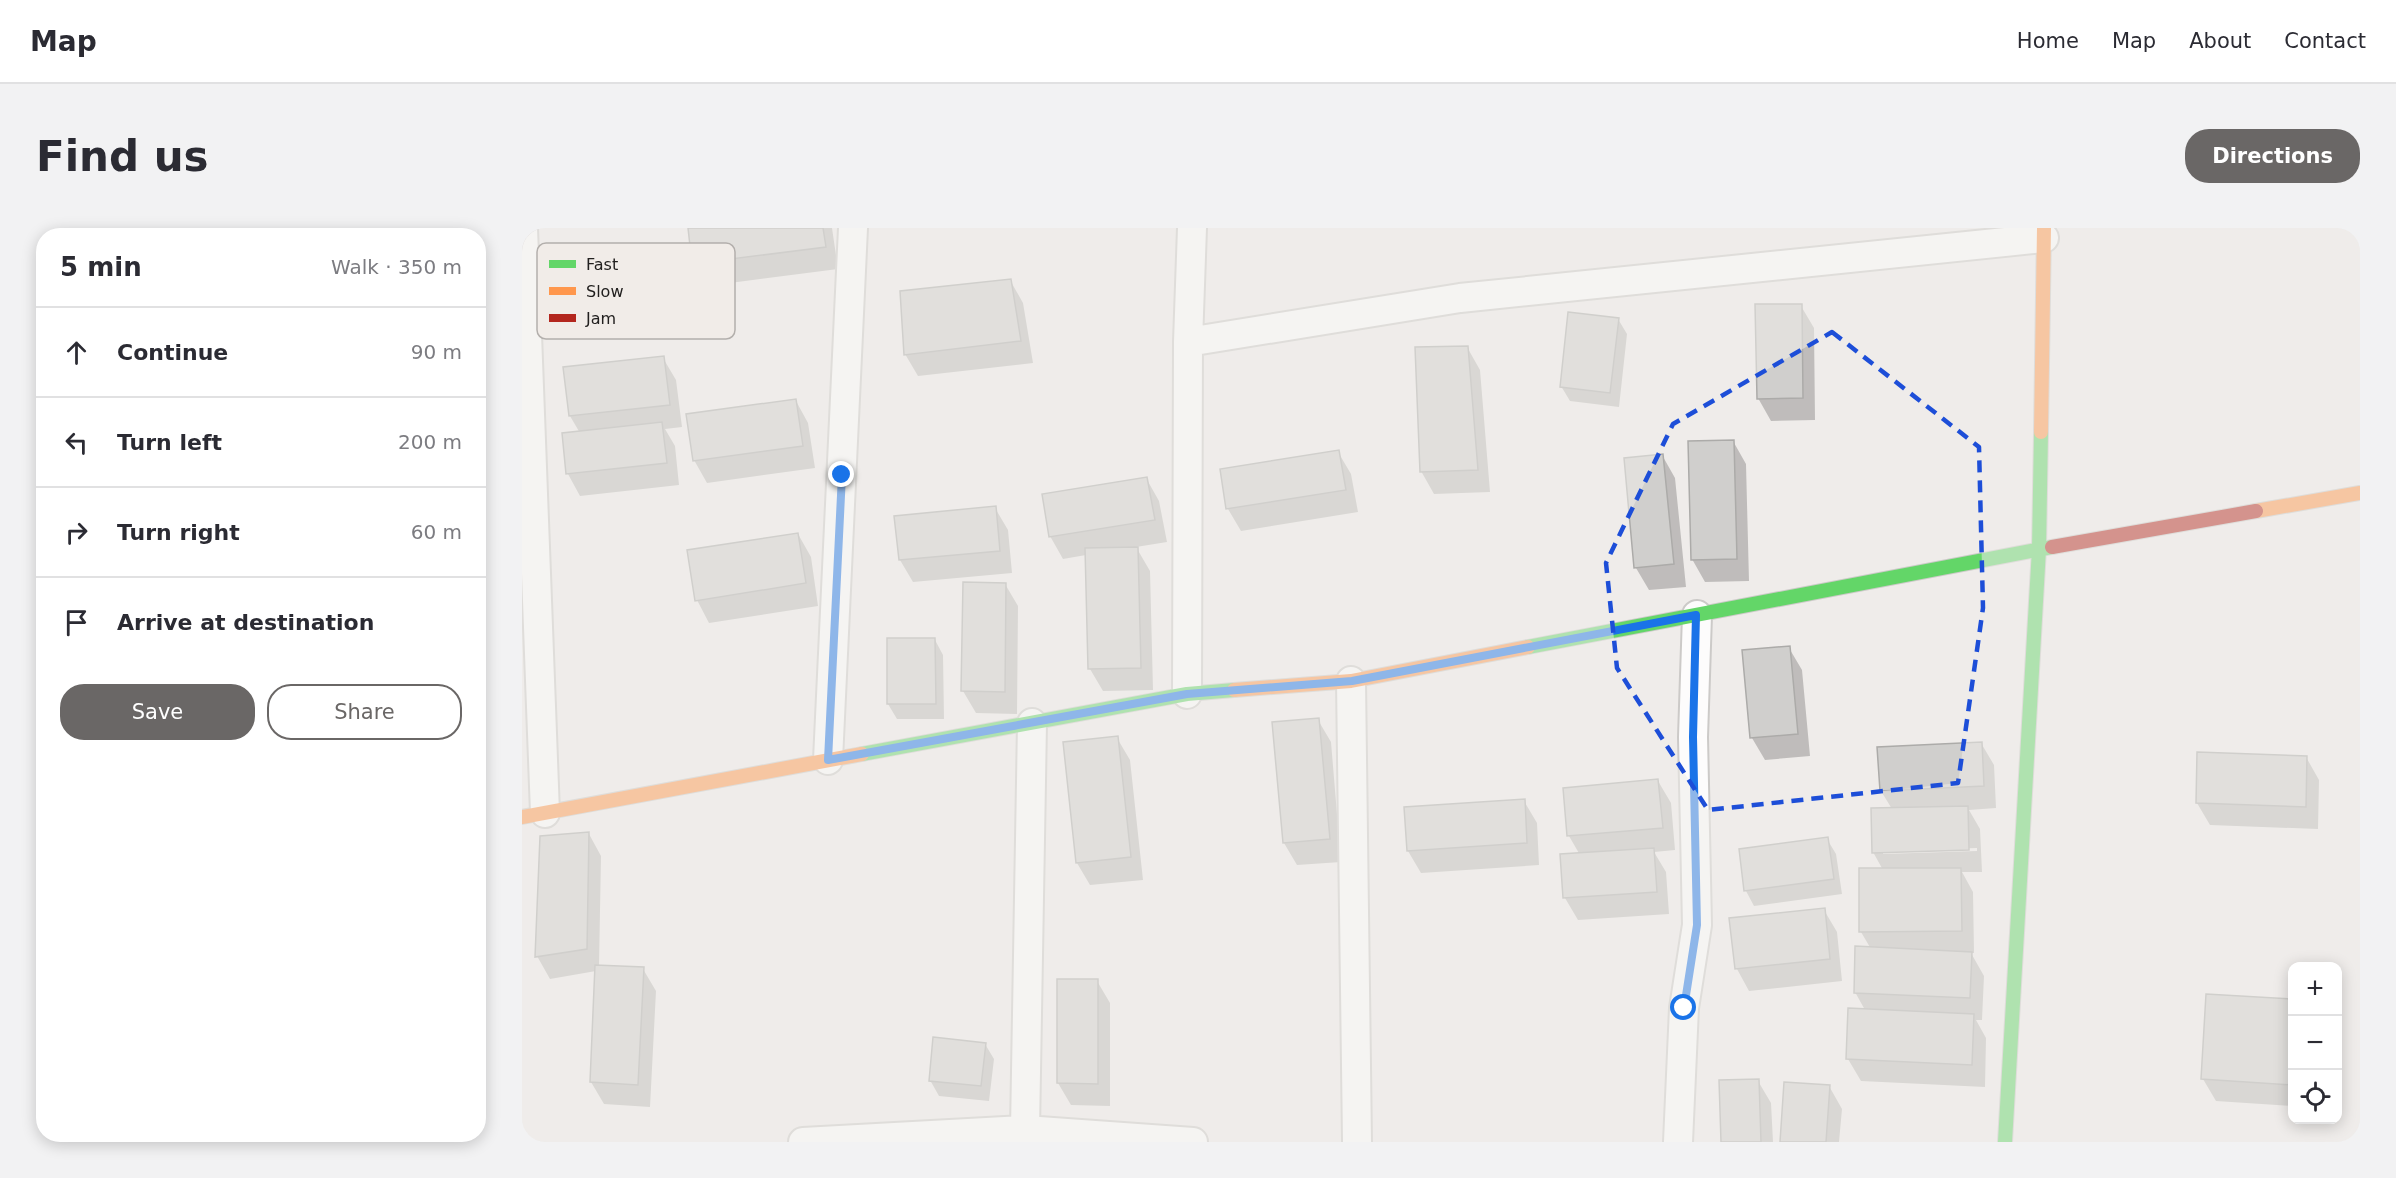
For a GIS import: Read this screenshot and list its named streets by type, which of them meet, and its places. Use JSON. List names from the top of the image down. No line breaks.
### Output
{"legend":["Fast","Slow","Jam"],"page":{"header":"Map","nav":["Home","Map","About","Contact"],"buttons":["Directions",["Save","Share"]],"title":"Find us","heading":["5 min","Walk · 350 m"],"list":[["Continue","90 m"],["Turn left","200 m"],["Turn right","60 m"],"Arrive at destination"],"map_buttons":["+","−"]}}
